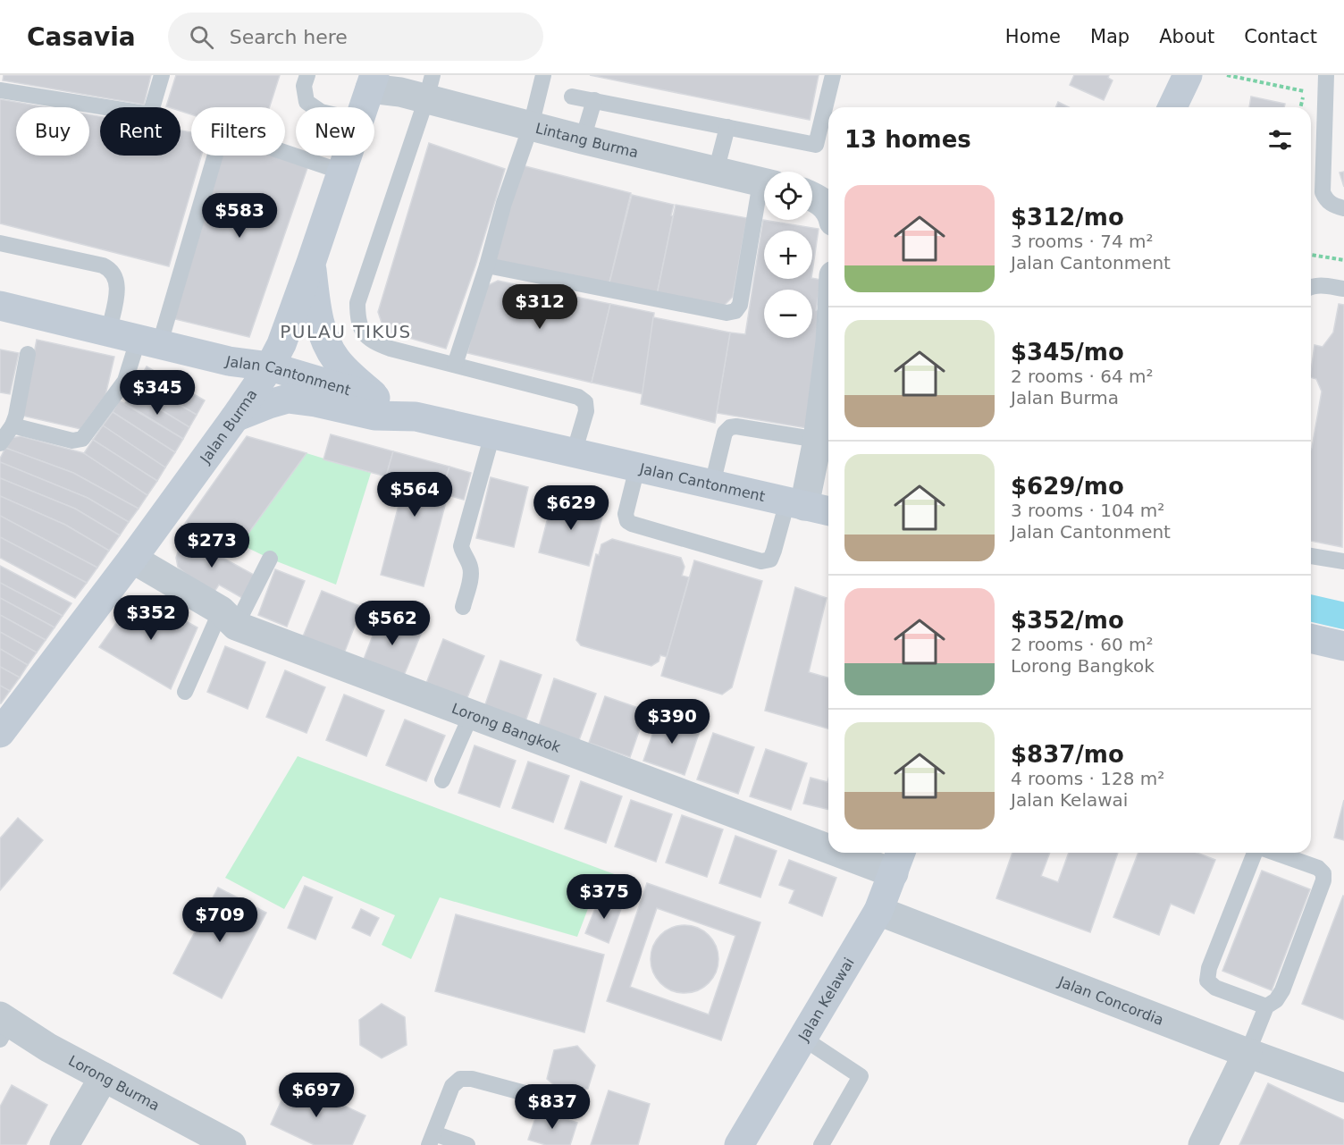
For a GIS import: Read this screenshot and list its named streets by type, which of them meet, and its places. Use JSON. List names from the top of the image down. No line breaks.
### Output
{"streets":{"main road":["Jalan Cantonment","Jalan Burma","Jalan Kelawai"],"street":["Lintang Burma","Lorong Bangkok","Jalan Concordia","Lorong Burma"]},"crossings":[["Lintang Burma","Jalan Burma"],["Jalan Cantonment","Jalan Burma"],["Jalan Burma","Lorong Bangkok"],["Lorong Bangkok","Jalan Kelawai"],["Jalan Kelawai","Jalan Concordia"]],"districts":["PULAU TIKUS"],"page":{"header":"Casavia","search":"Search here","nav":["Home","Map","About","Contact"],"chip":["Buy","Rent","Filters","New"],"heading":"13 homes","map_buttons":["+","−"],"list":[{"name":"$312/mo","note":"3 rooms · 74 m² · Jalan Cantonment"},{"name":"$345/mo","note":"2 rooms · 64 m² · Jalan Burma"},{"name":"$629/mo","note":"3 rooms · 104 m² · Jalan Cantonment"},{"name":"$352/mo","note":"2 rooms · 60 m² · Lorong Bangkok"},{"name":"$837/mo","note":"4 rooms · 128 m² · Jalan Kelawai"}],"price":["$583","$312","$345","$564","$629","$273","$352","$562","$390","$375","$709","$697","$837"]}}
